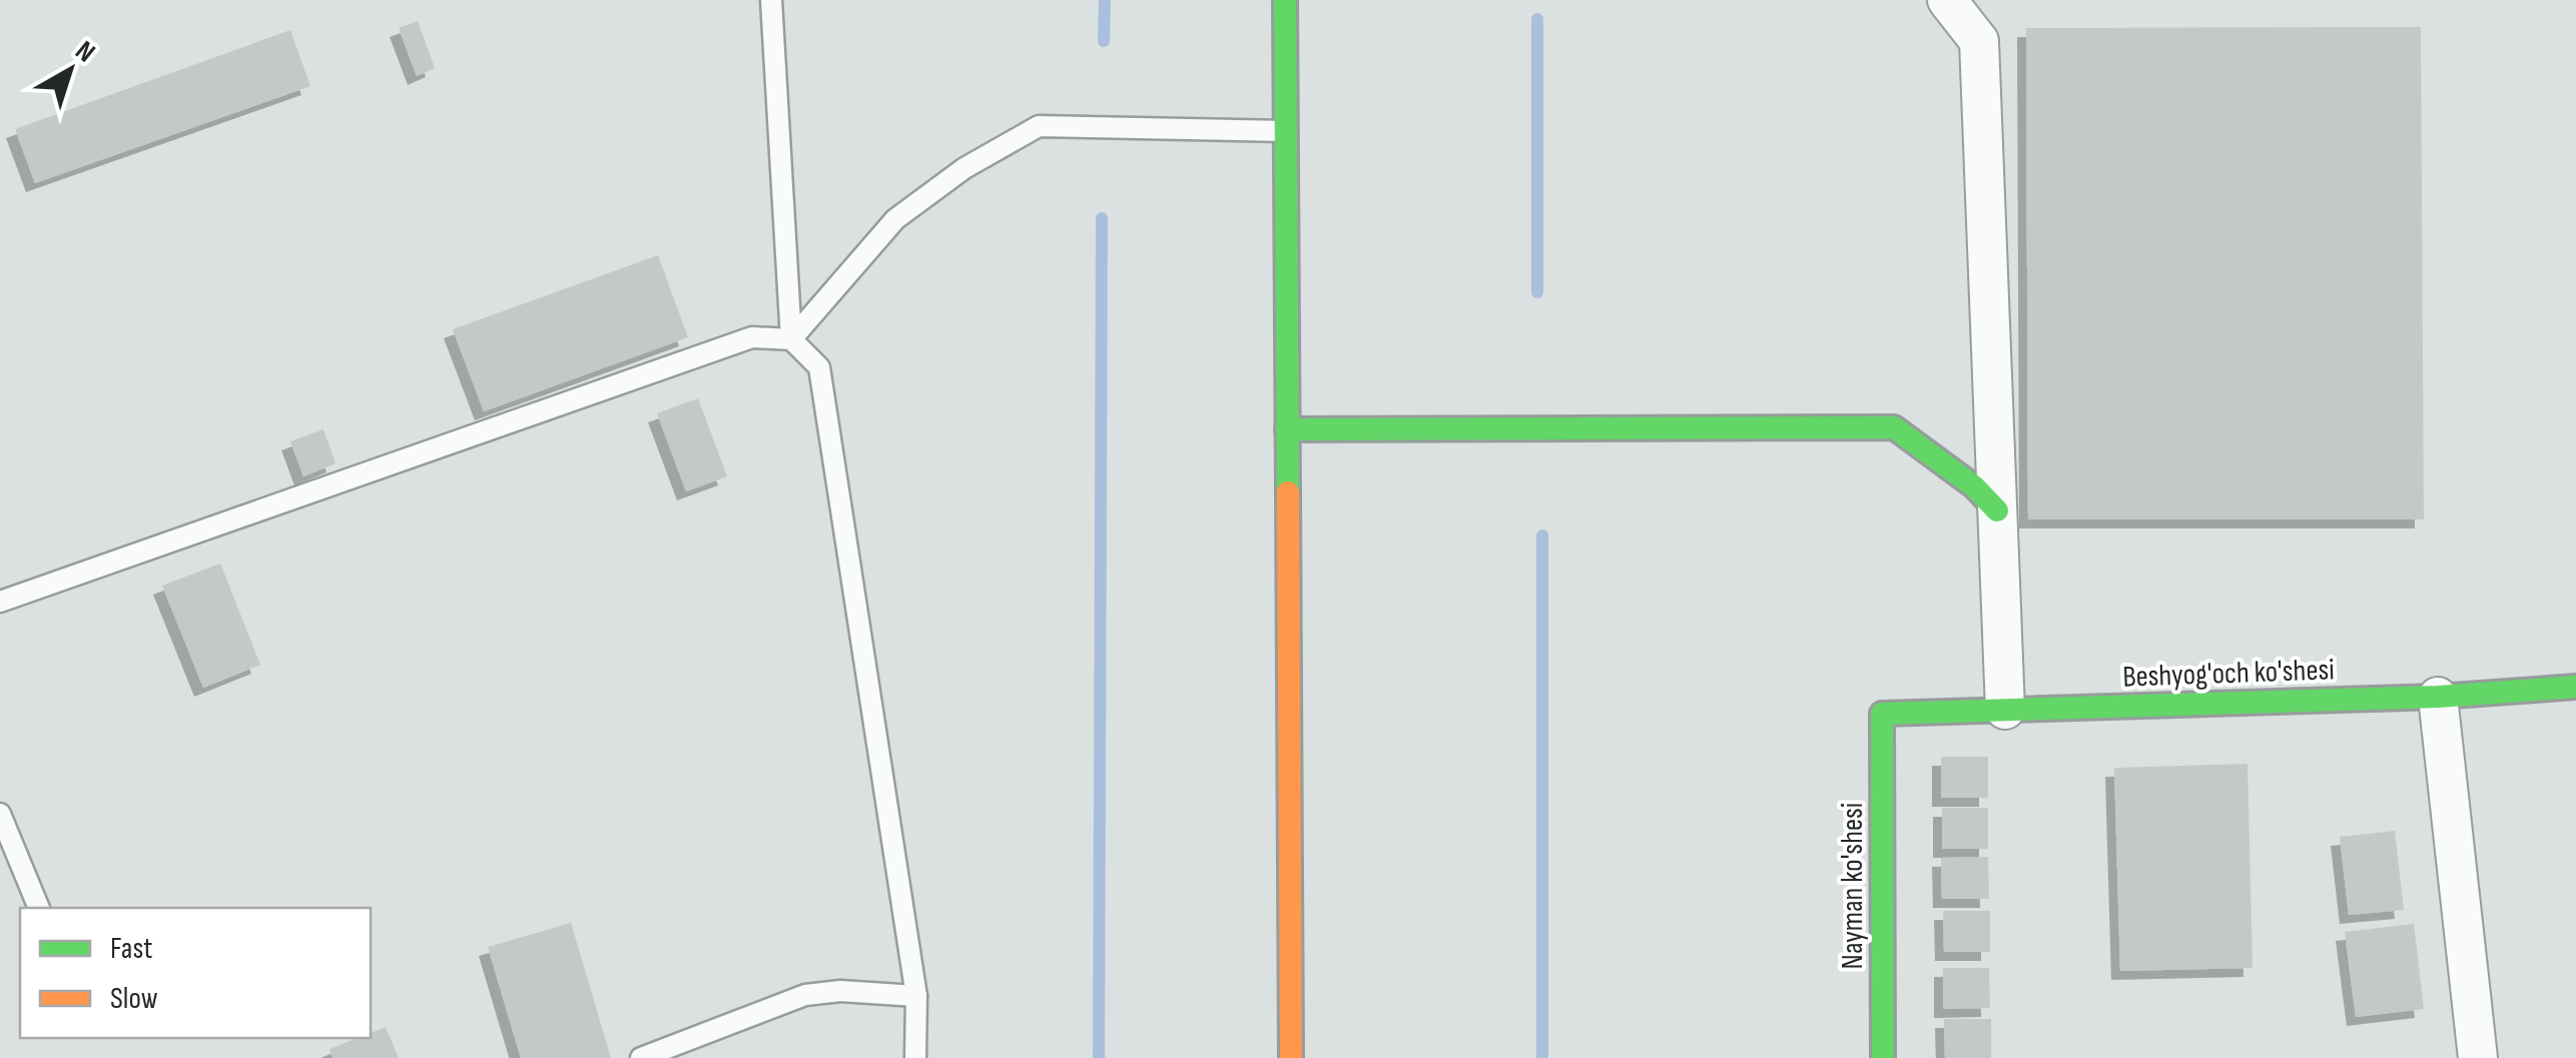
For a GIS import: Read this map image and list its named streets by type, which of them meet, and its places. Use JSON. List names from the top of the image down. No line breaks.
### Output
{"streets":{"main road":["Beshyog'och ko'shesi","Nayman ko'shesi"]},"crossings":[["Beshyog'och ko'shesi","Nayman ko'shesi"]],"legend":["Fast","Slow"],"north":"top right"}
